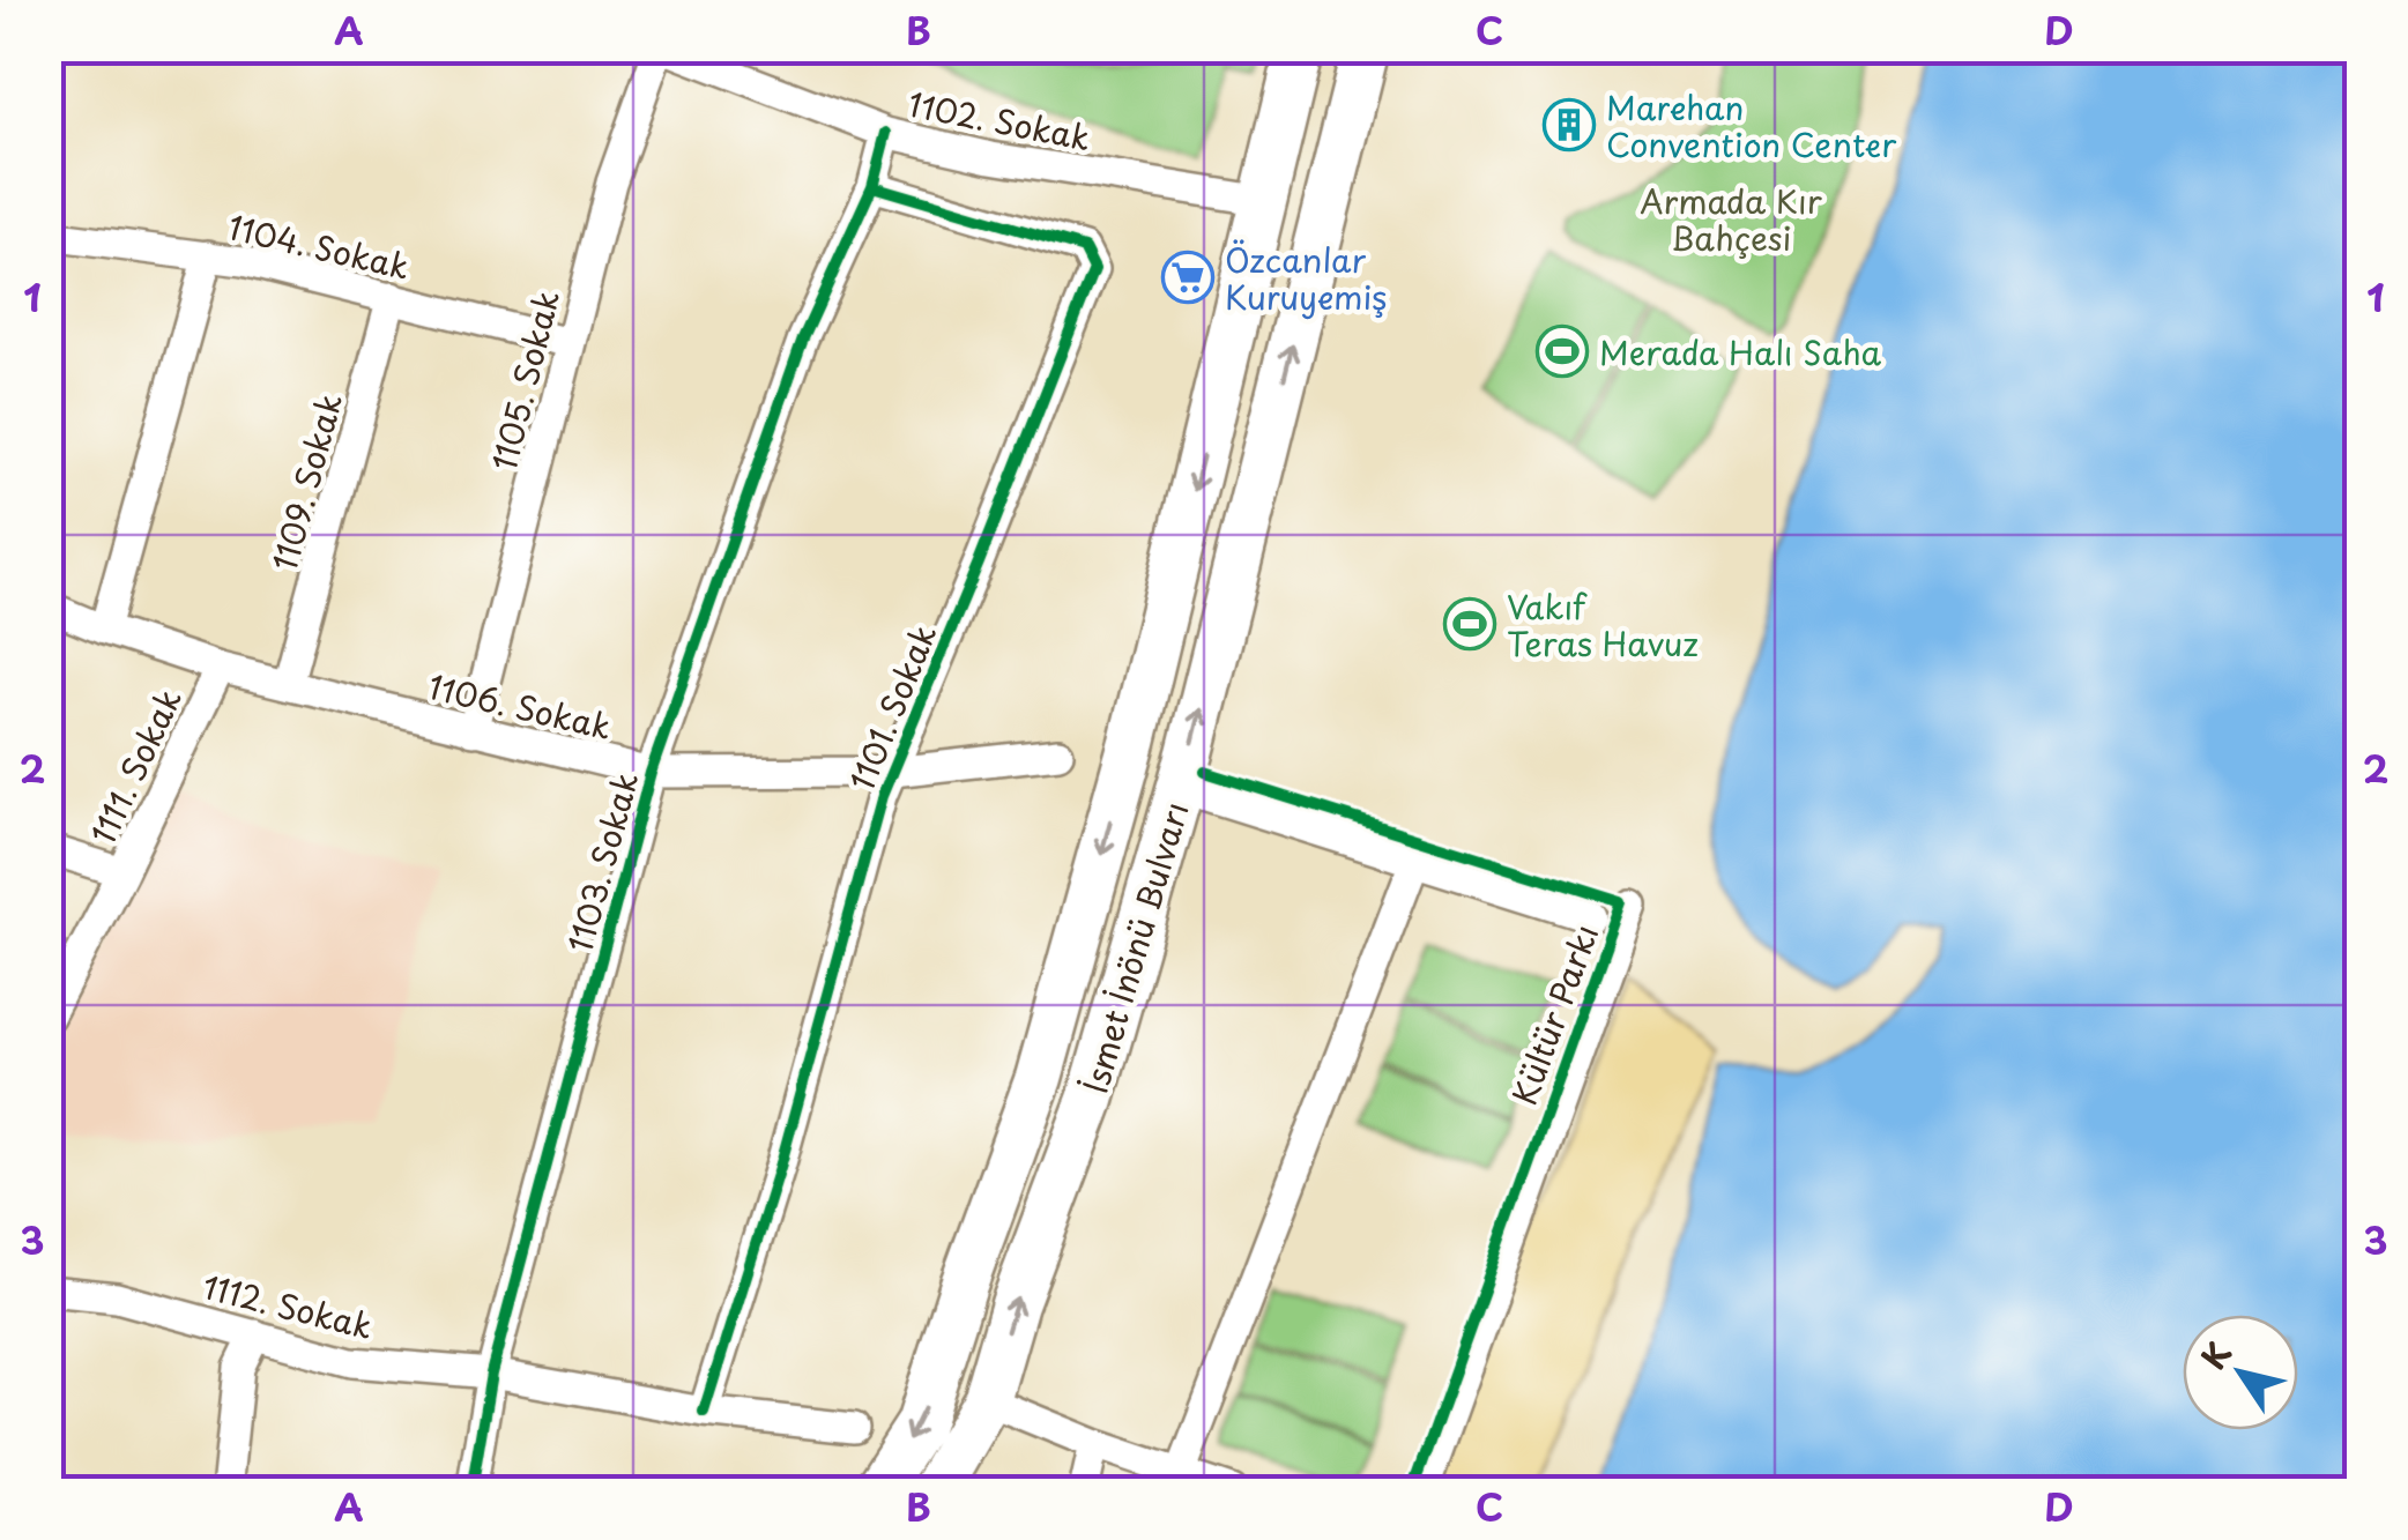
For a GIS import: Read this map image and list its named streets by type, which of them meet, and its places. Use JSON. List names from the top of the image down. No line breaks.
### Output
{"streets":{"main road":["İsmet İnönü Bulvarı"],"street":["1102. Sokak","1104. Sokak","1105. Sokak","1109. Sokak","1106. Sokak","1101. Sokak","1111. Sokak","1103. Sokak","Kültür Parkı","1112. Sokak"]},"crossings":[["1102. Sokak","1105. Sokak"],["1102. Sokak","1103. Sokak"],["1102. Sokak","İsmet İnönü Bulvarı"],["1104. Sokak","1105. Sokak"],["1104. Sokak","1109. Sokak"],["1105. Sokak","1106. Sokak"],["1109. Sokak","1106. Sokak"],["1106. Sokak","1101. Sokak"],["1106. Sokak","1111. Sokak"],["1106. Sokak","1103. Sokak"],["1101. Sokak","1103. Sokak"],["1101. Sokak","1112. Sokak"],["1103. Sokak","1112. Sokak"]],"parks":["Armada Kır Bahçesi"],"places":{"building":["Marehan Convention Center"],"supermarket":["Özcanlar Kuruyemiş"],"sports":["Merada Halı Saha","Vakıf Teras Havuz"]},"north":"top left","grid":{"columns":["A","B","C","D"],"rows":["1","2","3"]}}
